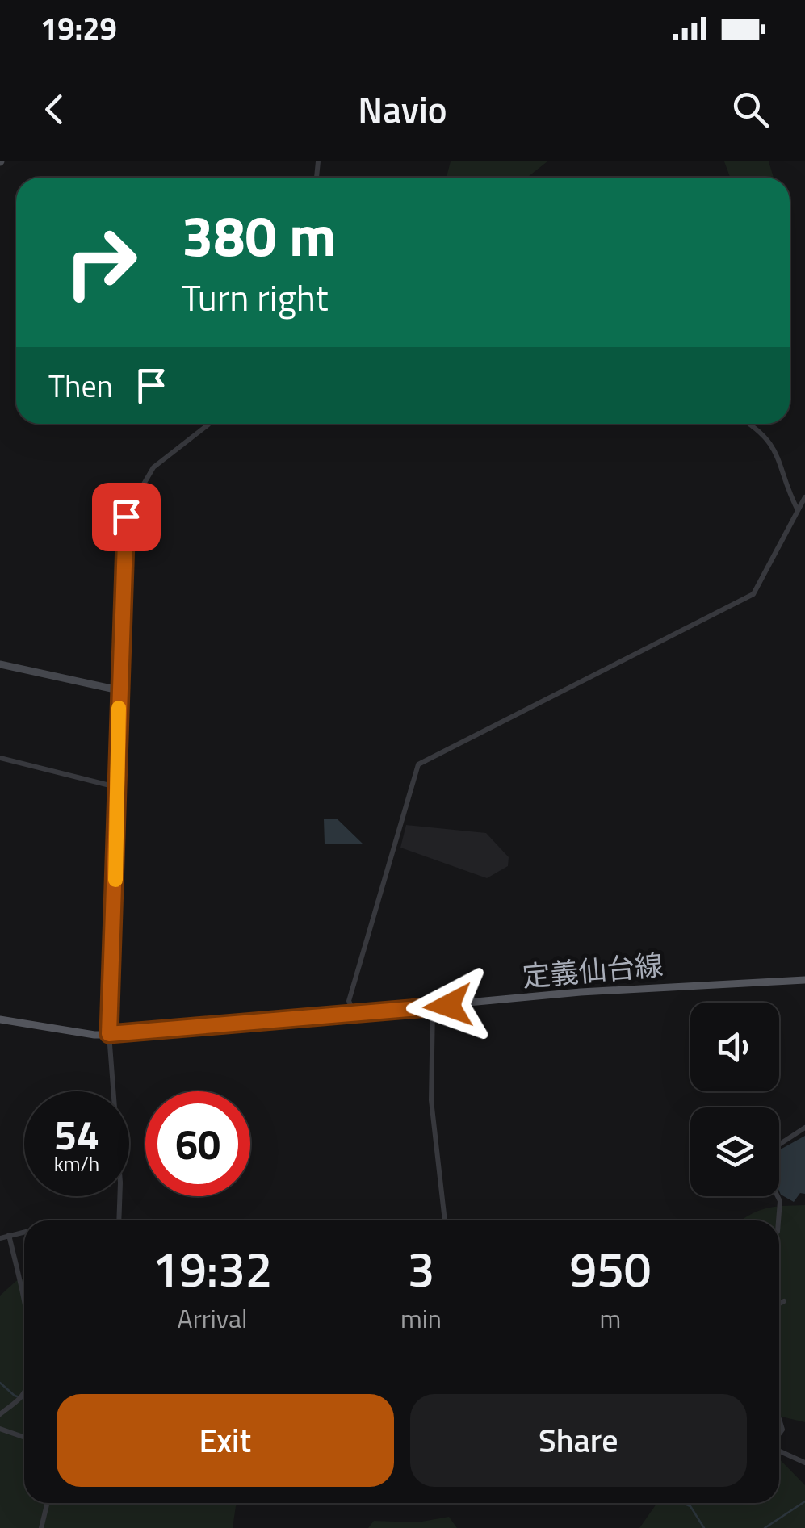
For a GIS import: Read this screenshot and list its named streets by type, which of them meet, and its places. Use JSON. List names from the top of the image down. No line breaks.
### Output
{"streets":{"main road":["定義仙台線"]},"page":{"status":"19:29","header":"Navio","turn":["380 m","Turn right"],"then":"Then","speed":"54 km/h","limit":"60","eta":["19:32","Arrival","3","min","950","m"],"buttons":["Exit","Share"]}}
